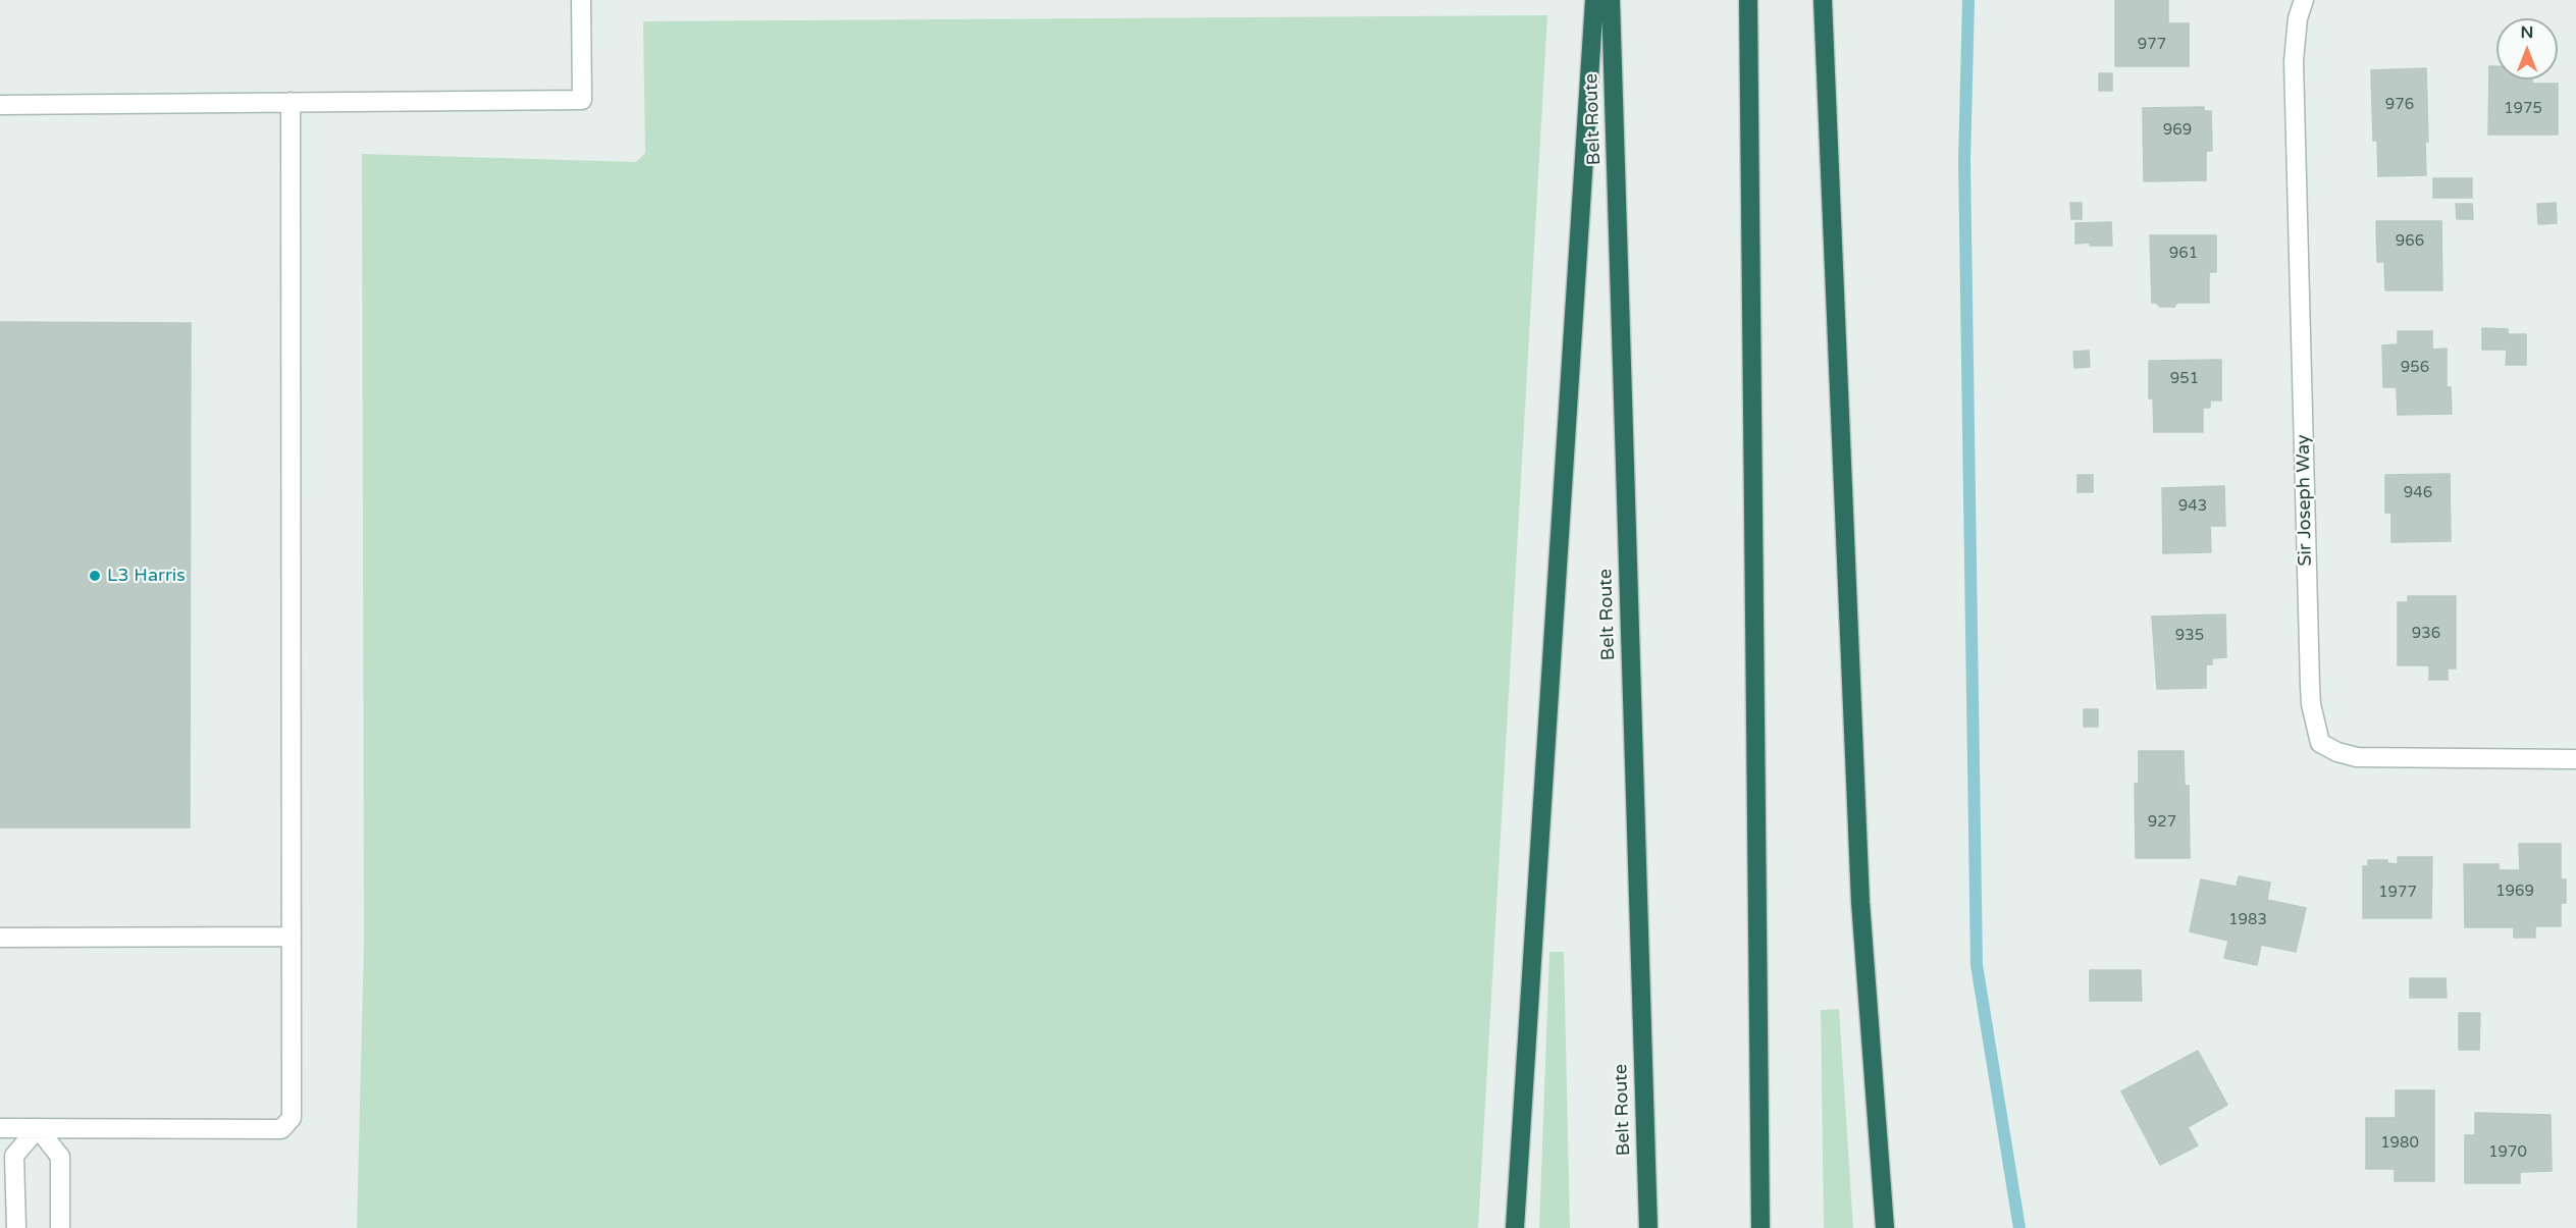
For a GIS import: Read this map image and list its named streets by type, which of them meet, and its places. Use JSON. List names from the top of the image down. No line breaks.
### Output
{"streets":{"highway":["Belt Route"],"street":["Sir Joseph Way"]},"places":["L3 Harris"],"house_numbers":["977","976","1975","969","966","961","956","951","946","943","936","935","927","1969","1977","1983","1980","1970"],"north":"top"}
